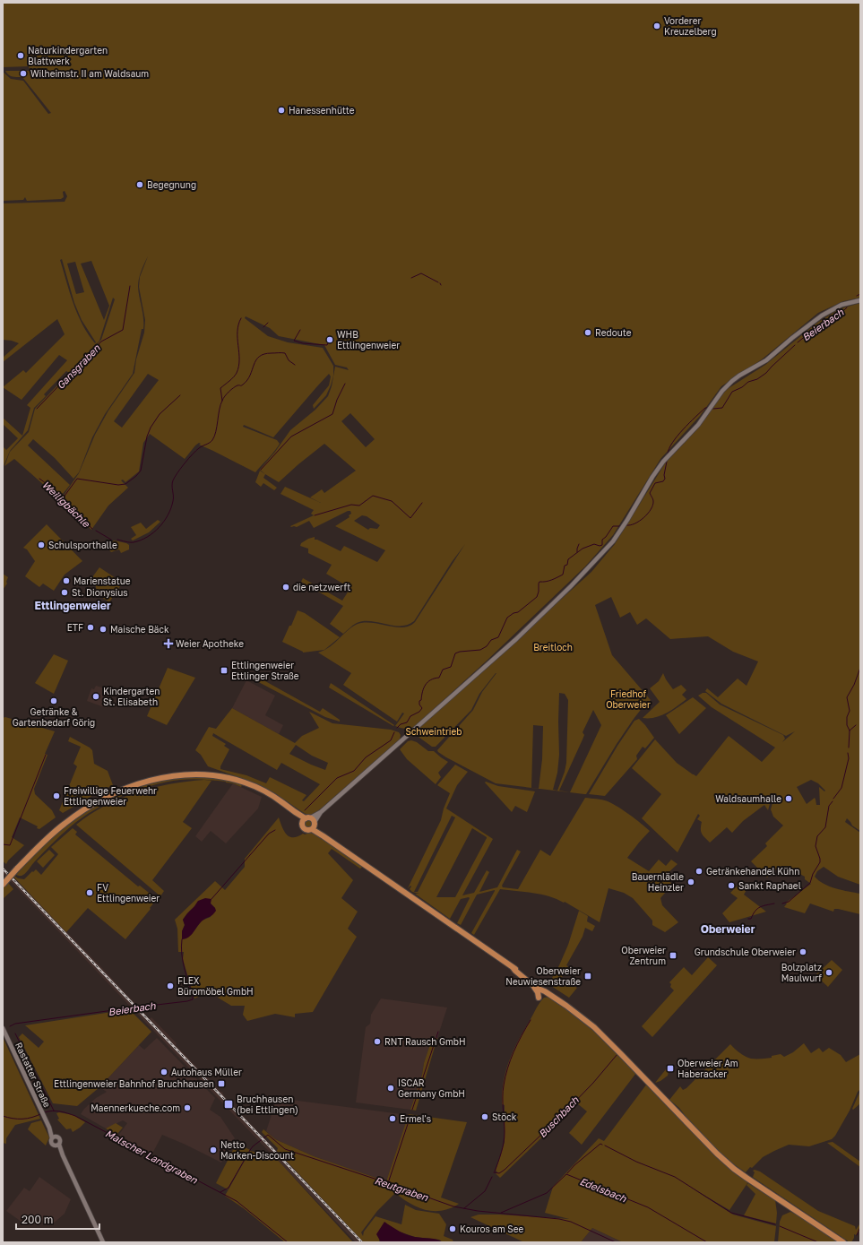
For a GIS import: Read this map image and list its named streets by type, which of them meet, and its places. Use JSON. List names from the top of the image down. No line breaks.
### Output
{"streets":{"street":["Rastatter Straße"]},"districts":["Ettlingenweier","Oberweier"],"water":["Beierbach","Gansgraben","Weiligbächle","Buschbach","Malscher Landgraben","Reutgraben","Edelsbach"],"parks":["Breitloch","Friedhof Oberweier","Schweintrieb"],"places":{"other":["Vorderer Kreuzelberg","Naturkindergarten Blattwerk","Wilheimstr. II am Waldsaum","Hanessenhütte","Begegnung","Redoute","WHB Ettlingenweier","Schulsporthalle","Marienstatue","die netzwerft","St. Dionysius","ETF","Maische Bäck","Kindergarten St. Elisabeth","Getränke & Gartenbedarf Görig","Freiwillige Feuerwehr Ettlingenweier","Waldsaumhalle","Getränkehandel Kühn","Bauernlädle Heinzler","Sankt Raphael","FV Ettlingenweier","Grundschule Oberweier","Bolzplatz Maulwurf","FLEX Büromöbel GmbH","RNT Rausch GmbH","Autohaus Müller","ISCAR Germany GmbH","Maennerkueche.com","Stöck","Ermel's","Netto Marken-Discount","Kouros am See"],"health":["Weier Apotheke"],"transit":["Ettlingenweier Ettlinger Straße","Oberweier Zentrum","Oberweier Neuwiesenstraße","Oberweier Am Haberacker","Ettlingenweier Bahnhof Bruchhausen","Bruchhausen (bei Ettlingen)"]},"scale_bar":"200 m"}
